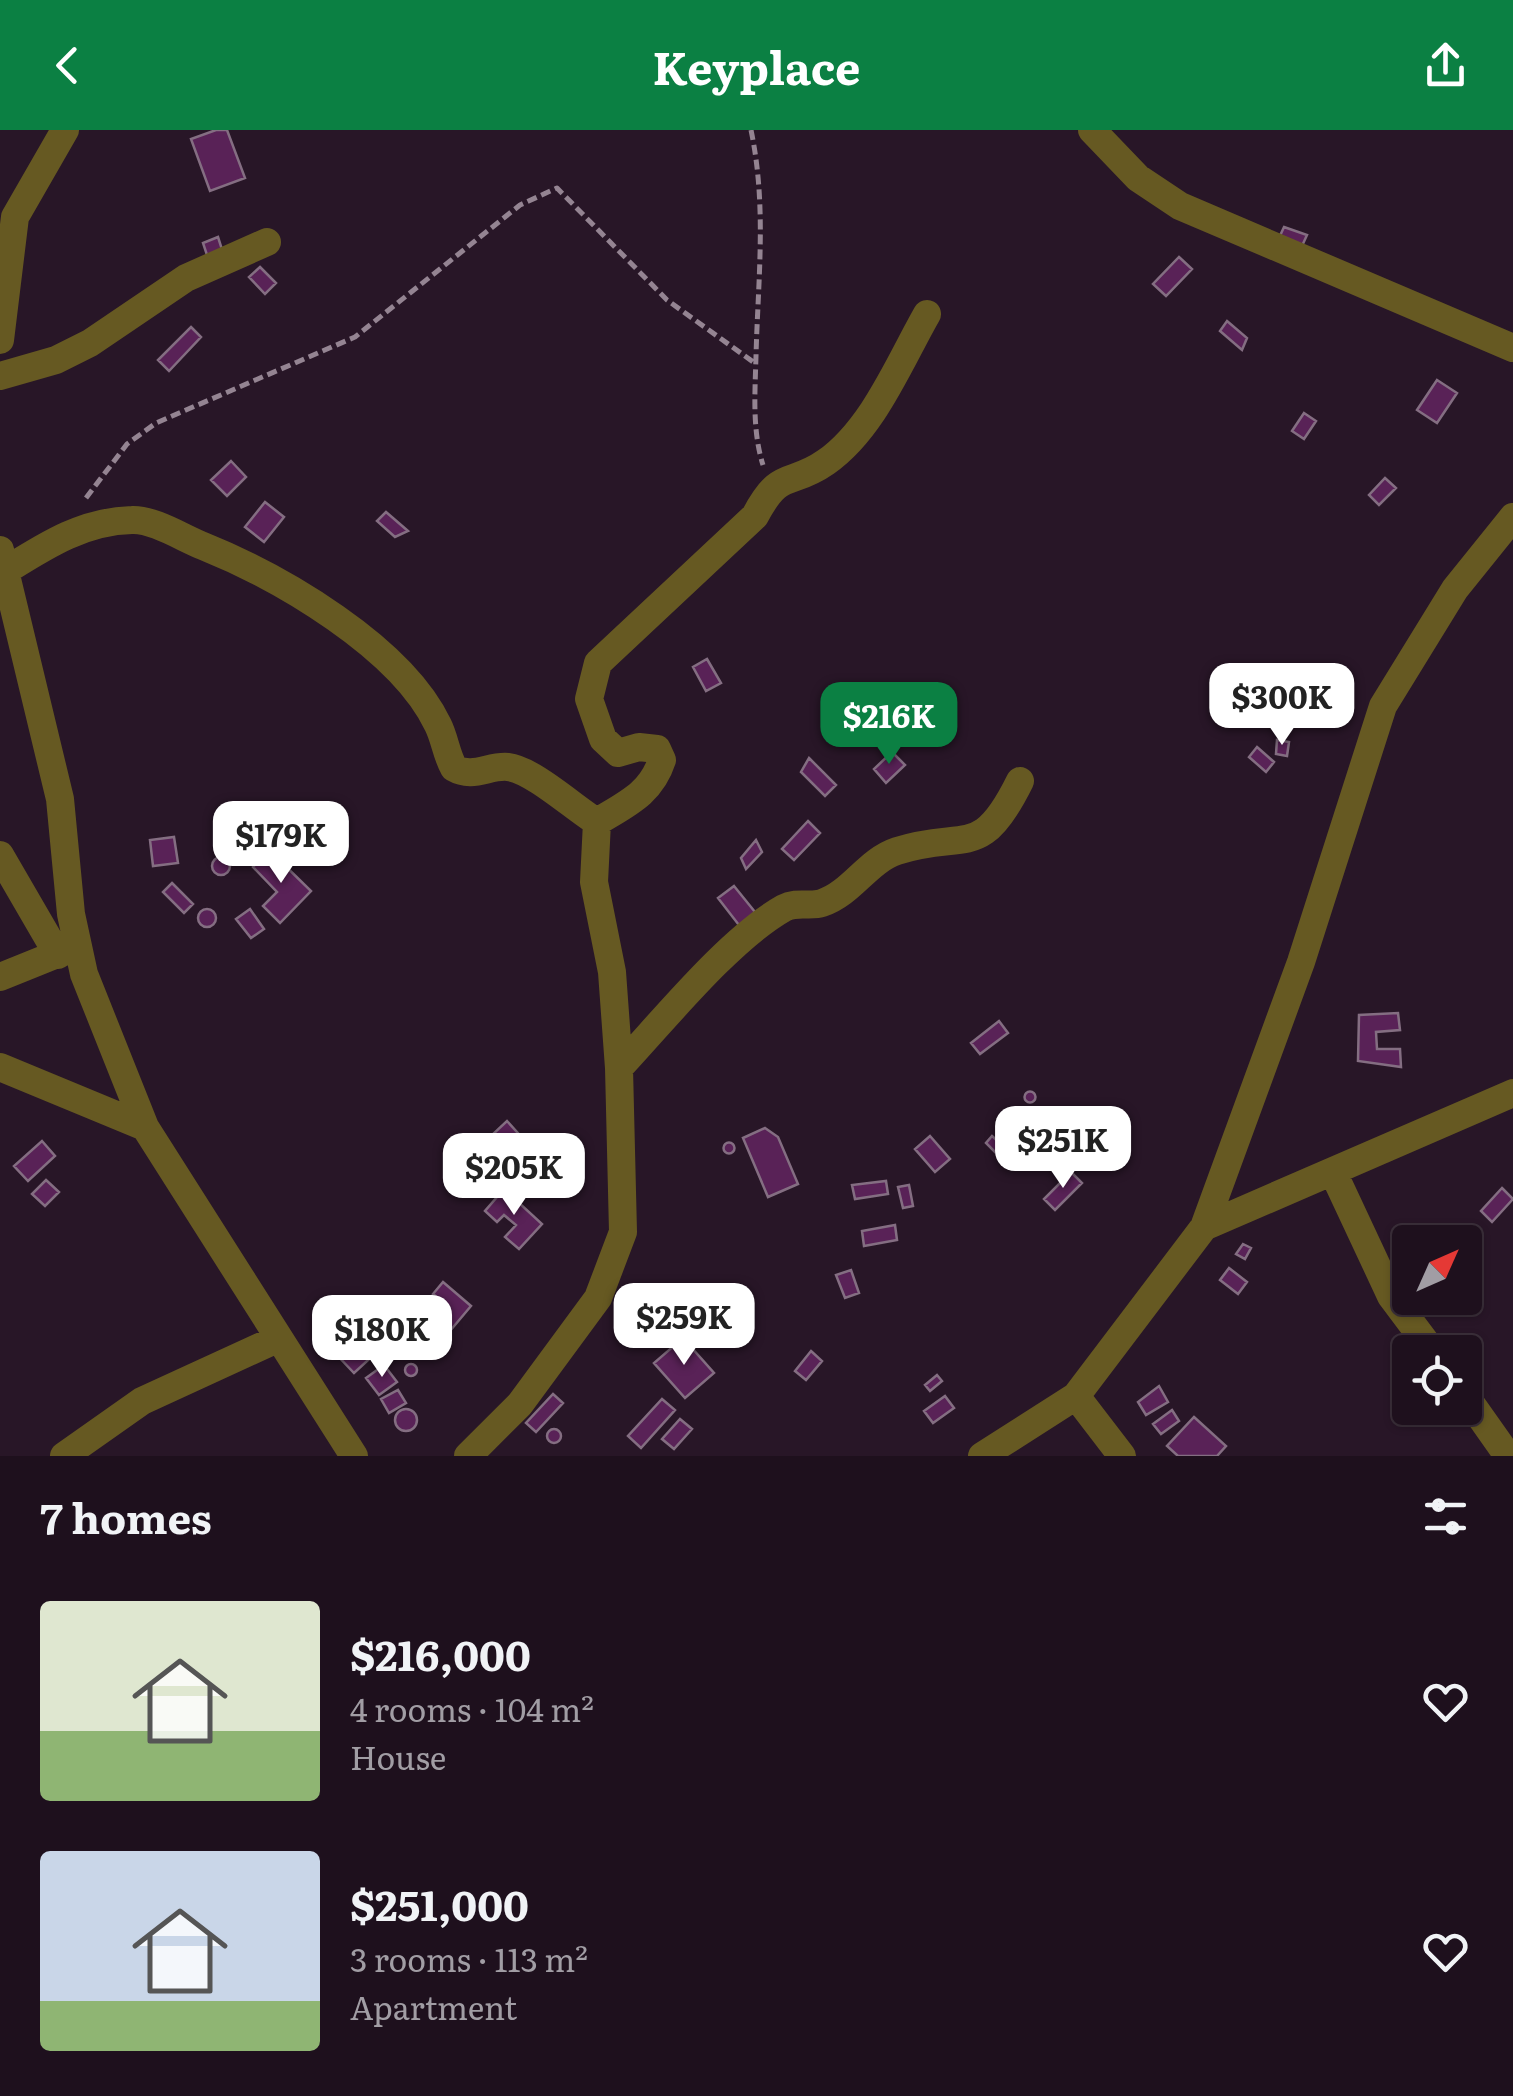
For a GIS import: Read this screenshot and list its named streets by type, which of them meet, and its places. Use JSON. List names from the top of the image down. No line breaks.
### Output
{"north":"top right","page":{"header":"Keyplace","price":["$300K","$216K","$179K","$251K","$205K","$259K","$180K"],"heading":"7 homes","list":[{"name":"$216,000","note":"4 rooms · 104 m² · House"},{"name":"$251,000","note":"3 rooms · 113 m² · Apartment"}]}}
